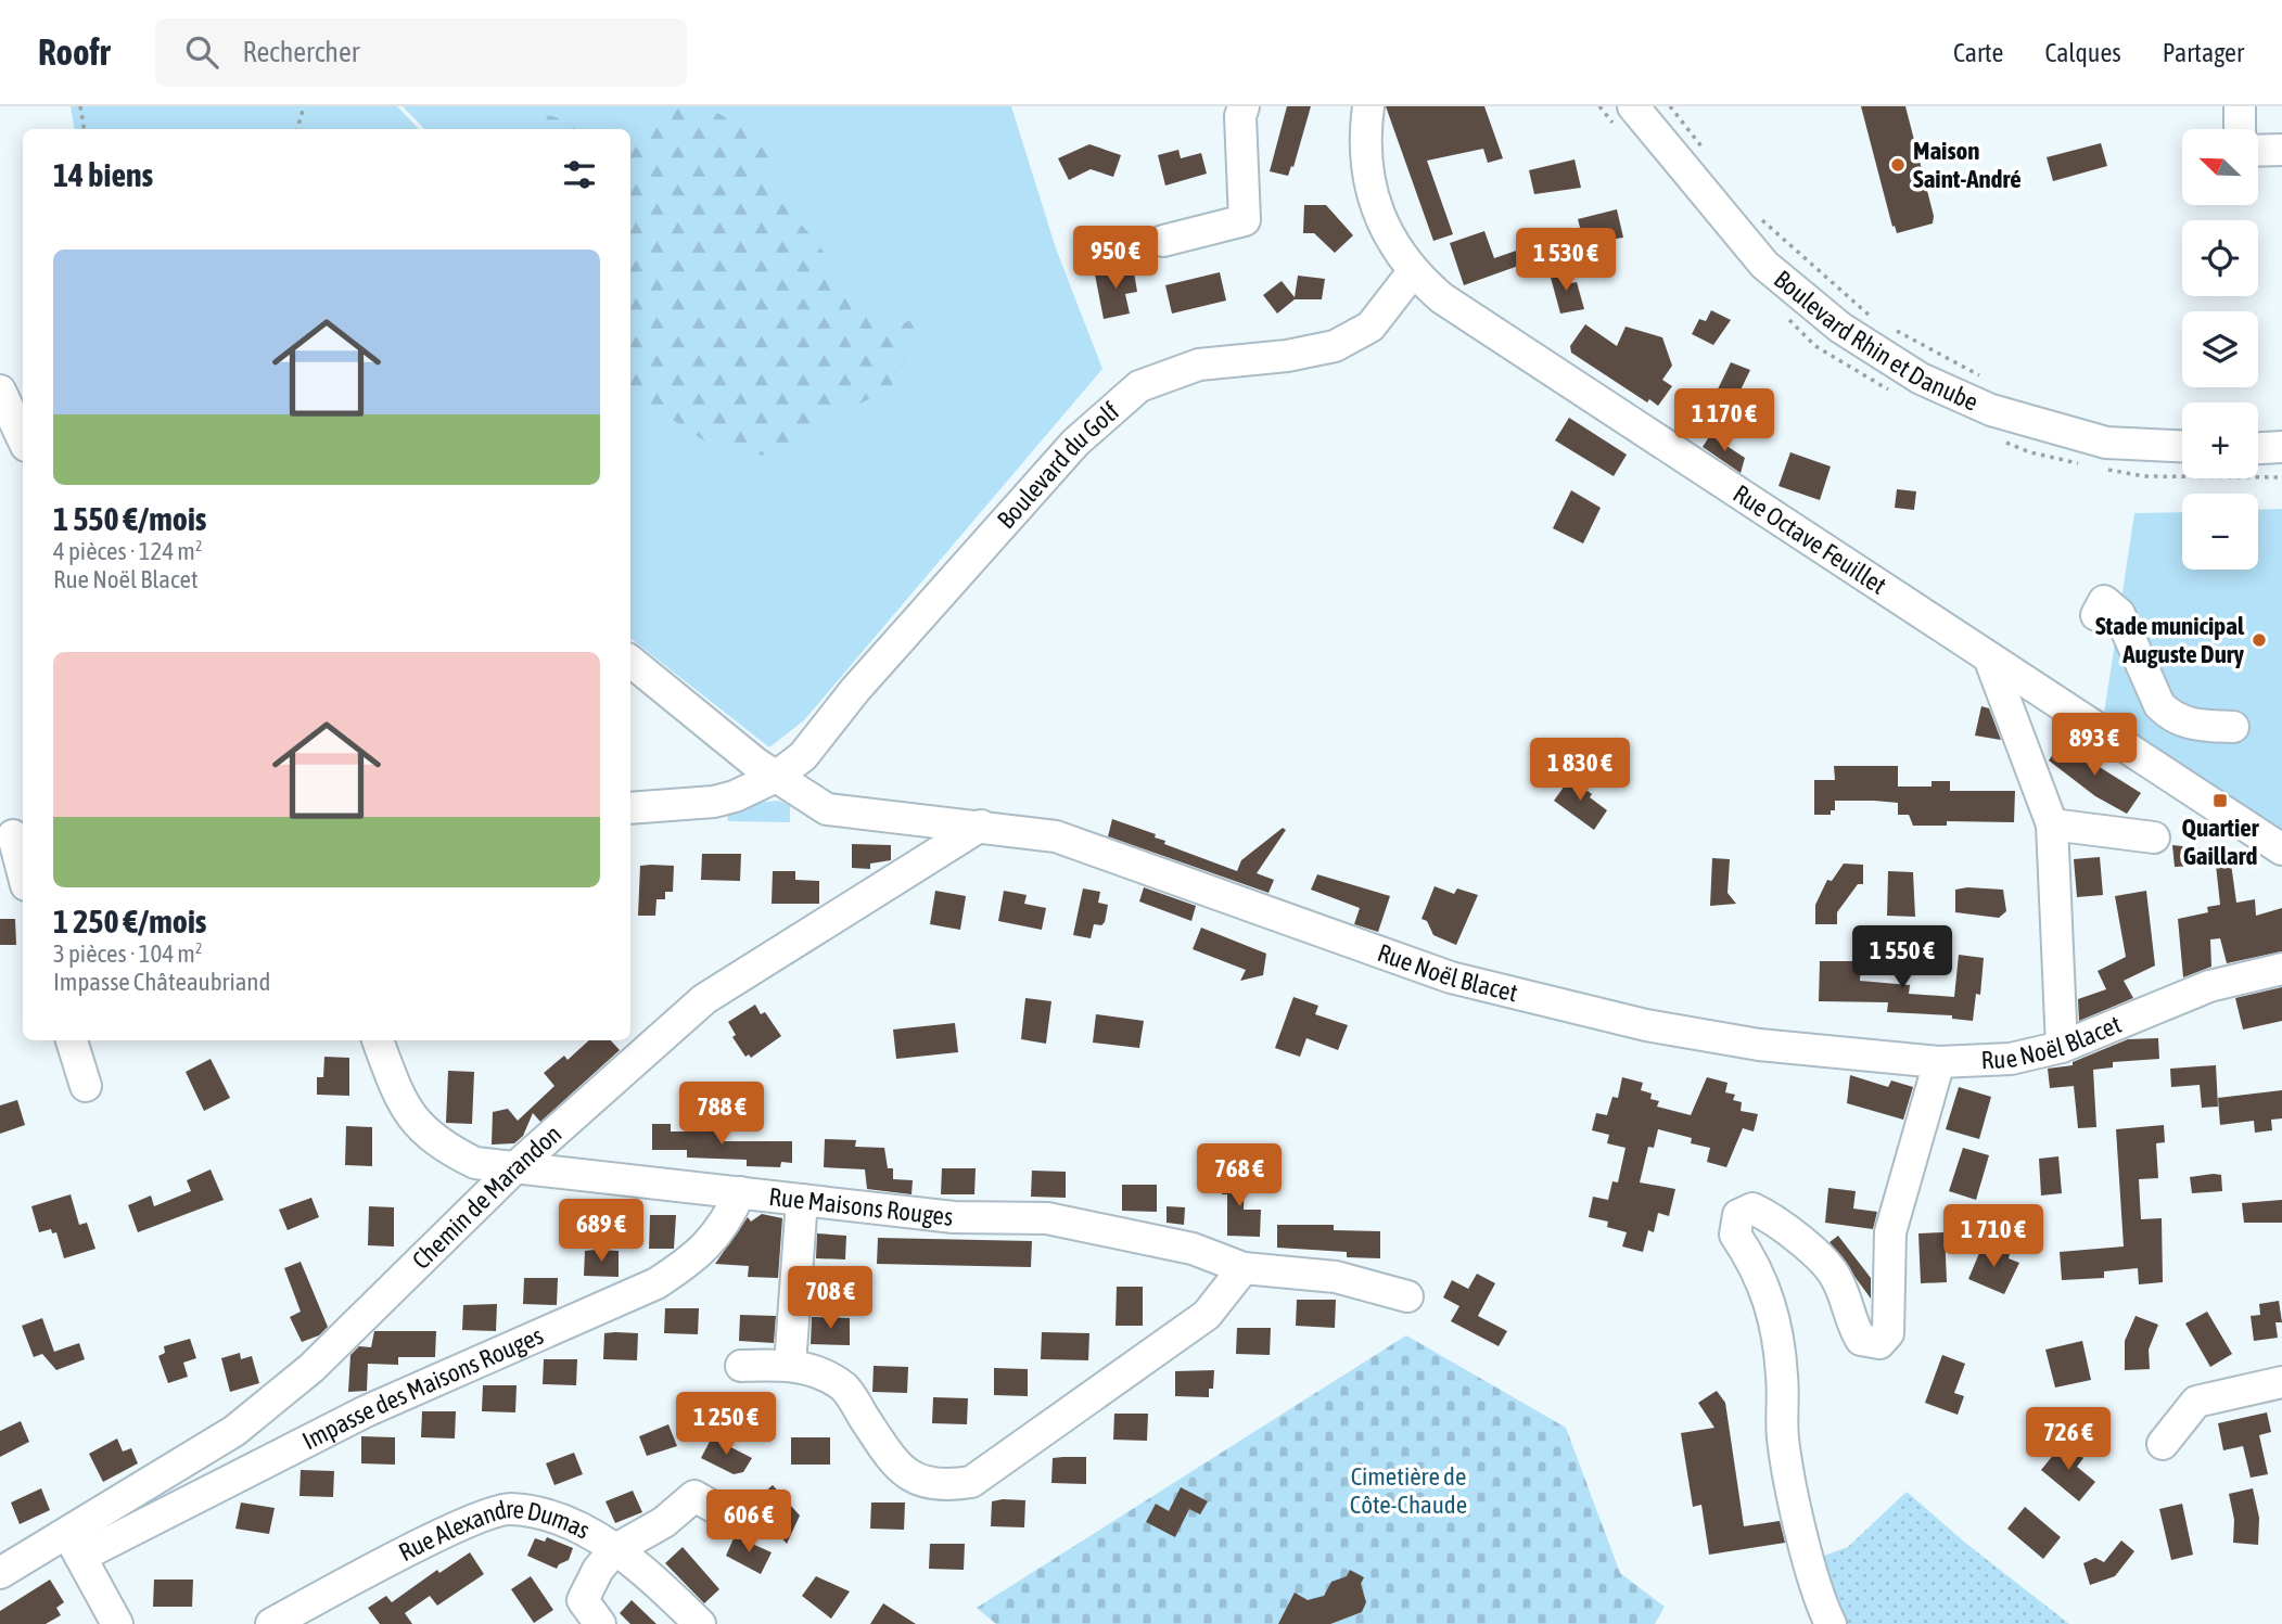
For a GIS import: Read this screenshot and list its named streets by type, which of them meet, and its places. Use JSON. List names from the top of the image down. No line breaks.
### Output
{"streets":{"street":["Boulevard Rhin et Danube","Boulevard du Golf","Rue Octave Feuillet","Rue Noël Blacet","Chemin de Marandon","Rue Maisons Rouges","Impasse des Maisons Rouges","Rue Alexandre Dumas"]},"crossings":[["Boulevard du Golf","Rue Octave Feuillet"],["Boulevard du Golf","Rue Noël Blacet"],["Rue Noël Blacet","Chemin de Marandon"],["Chemin de Marandon","Rue Maisons Rouges"],["Chemin de Marandon","Impasse des Maisons Rouges"],["Rue Maisons Rouges","Impasse des Maisons Rouges"]],"parks":["Cimetière de Côte-Chaude"],"places":{"other":["Maison Saint-André","Stade municipal Auguste Dury"],"transit":["Quartier Gaillard"]},"north":"top left","page":{"header":"Roofr","search":"Rechercher","nav":["Carte","Calques","Partager"],"map_buttons":["+","−"],"heading":"14 biens","list":[{"name":"1 550 €/mois","note":"4 pièces · 124 m² · Rue Noël Blacet"},{"name":"1 250 €/mois","note":"3 pièces · 104 m² · Impasse Châteaubriand"}],"price":["950 €","1 530 €","1 170 €","893 €","1 830 €","1 550 €","788 €","768 €","689 €","1 710 €","708 €","1 250 €","726 €","606 €"]}}
